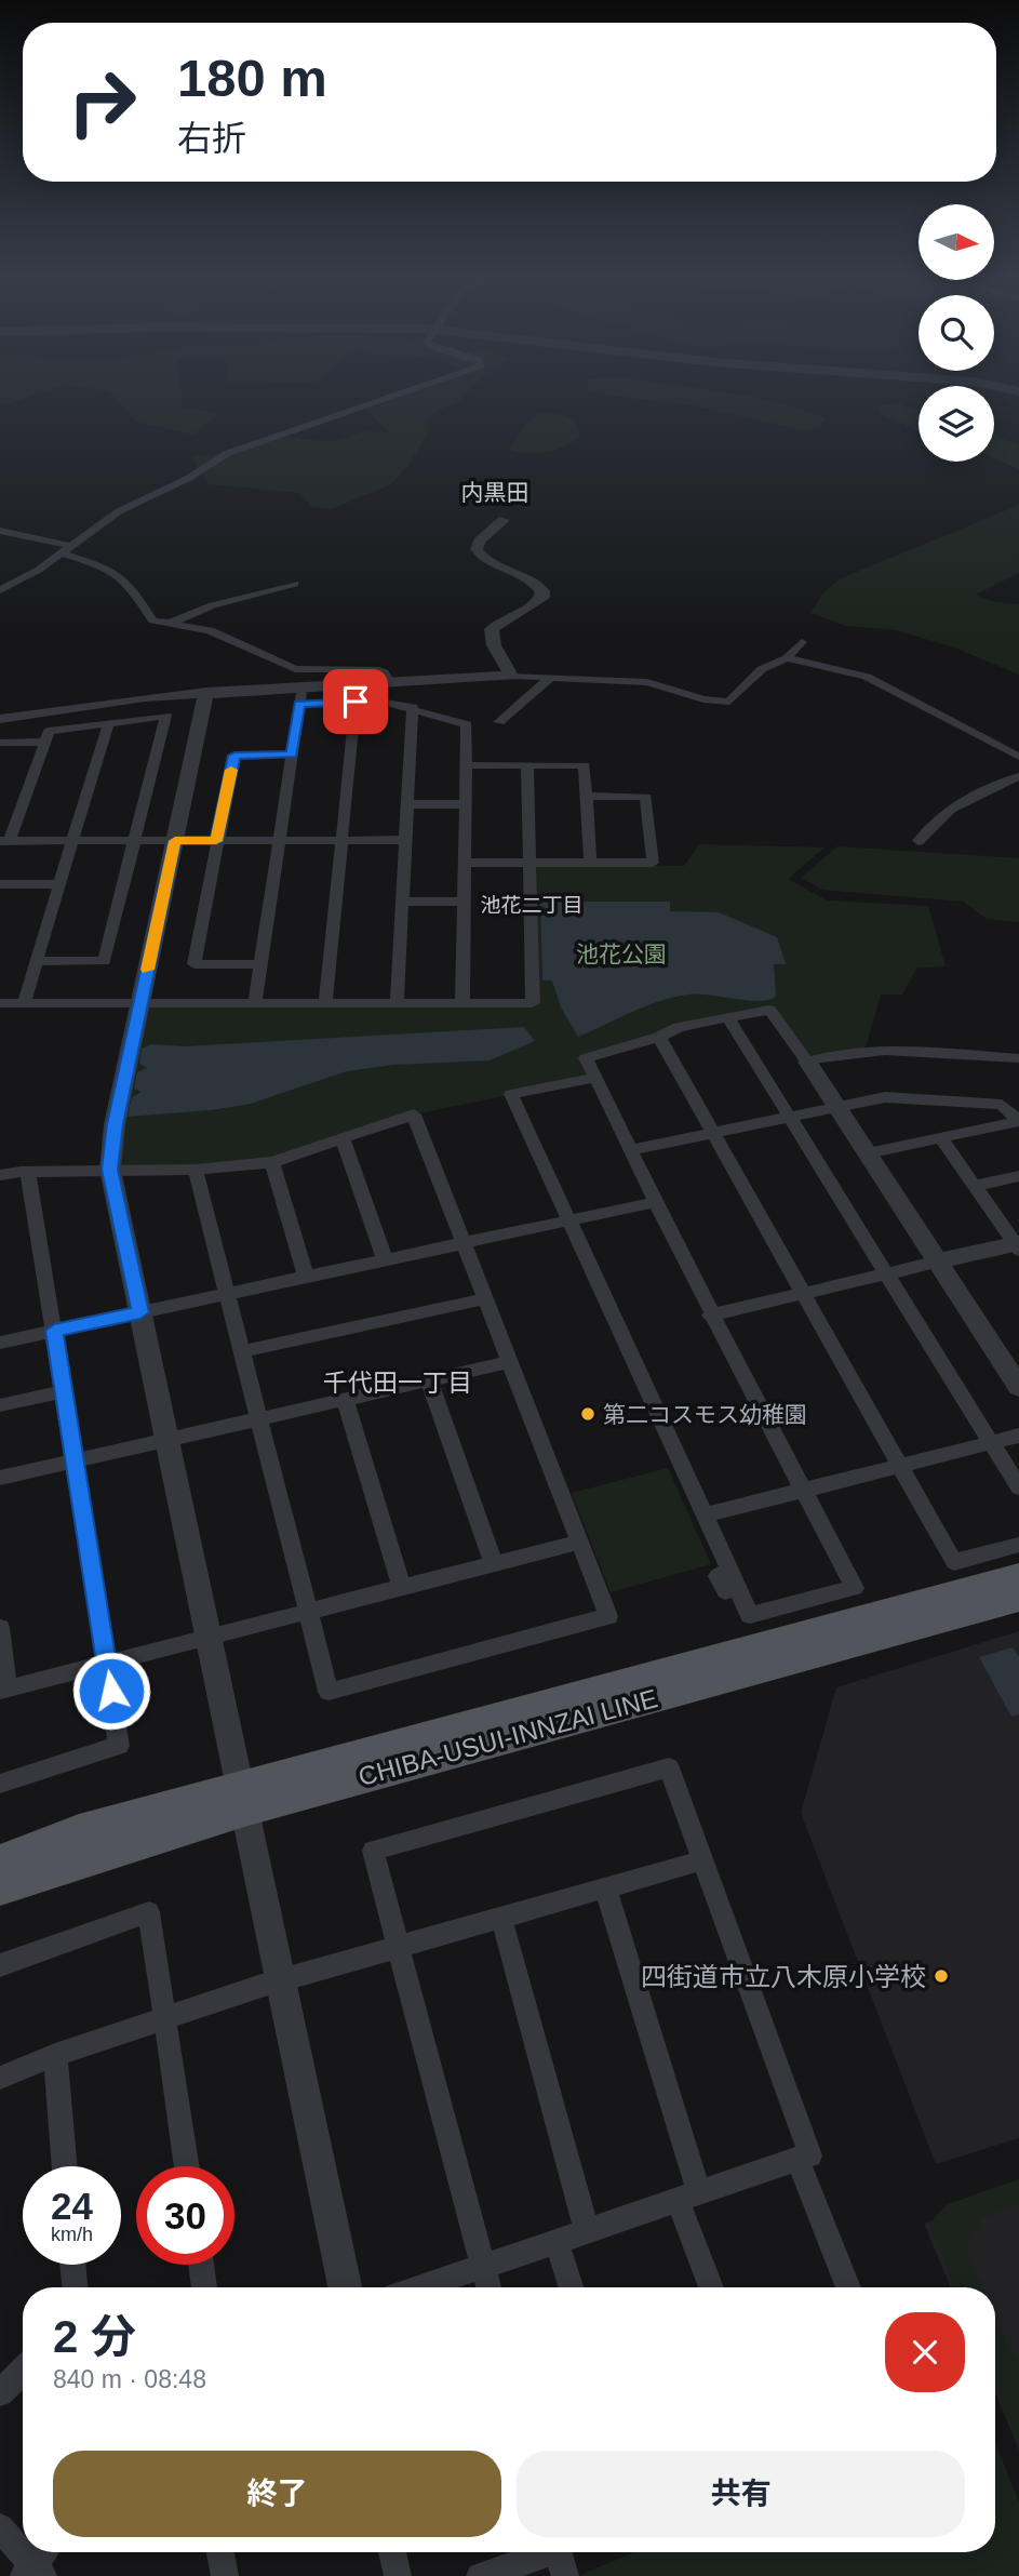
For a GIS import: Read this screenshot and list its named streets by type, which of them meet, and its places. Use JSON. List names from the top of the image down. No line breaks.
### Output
{"streets":{"main road":["CHIBA-USUI-INNZAI LINE"]},"districts":["内黒田","池花二丁目","千代田一丁目"],"parks":["池花公園"],"places":["第二コスモス幼稚園","四街道市立八木原小学校"],"north":"right","page":{"turn":["180 m","右折"],"speed":"24 km/h","limit":"30","heading":["2 分","840 m · 08:48"],"buttons":["終了","共有"]}}
